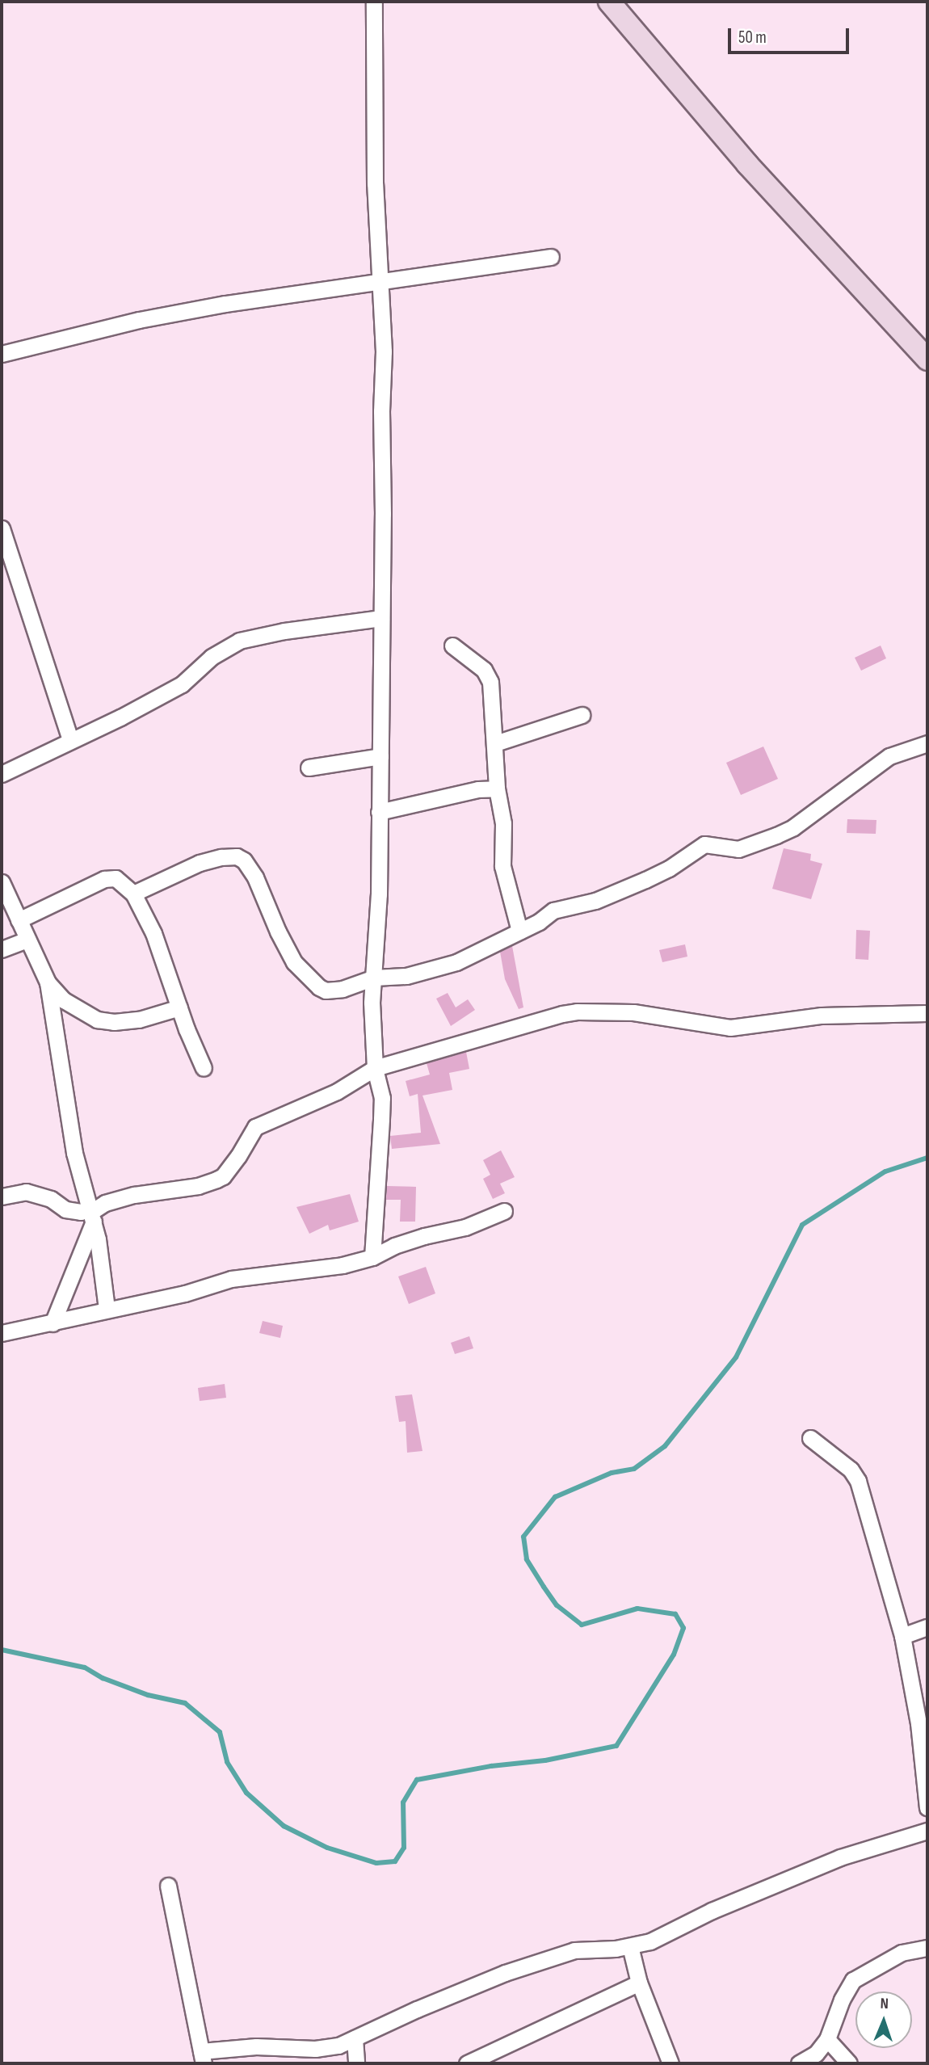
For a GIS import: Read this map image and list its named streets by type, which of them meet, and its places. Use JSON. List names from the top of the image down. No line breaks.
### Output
{"scale_bar":"50 m","north":"top"}
